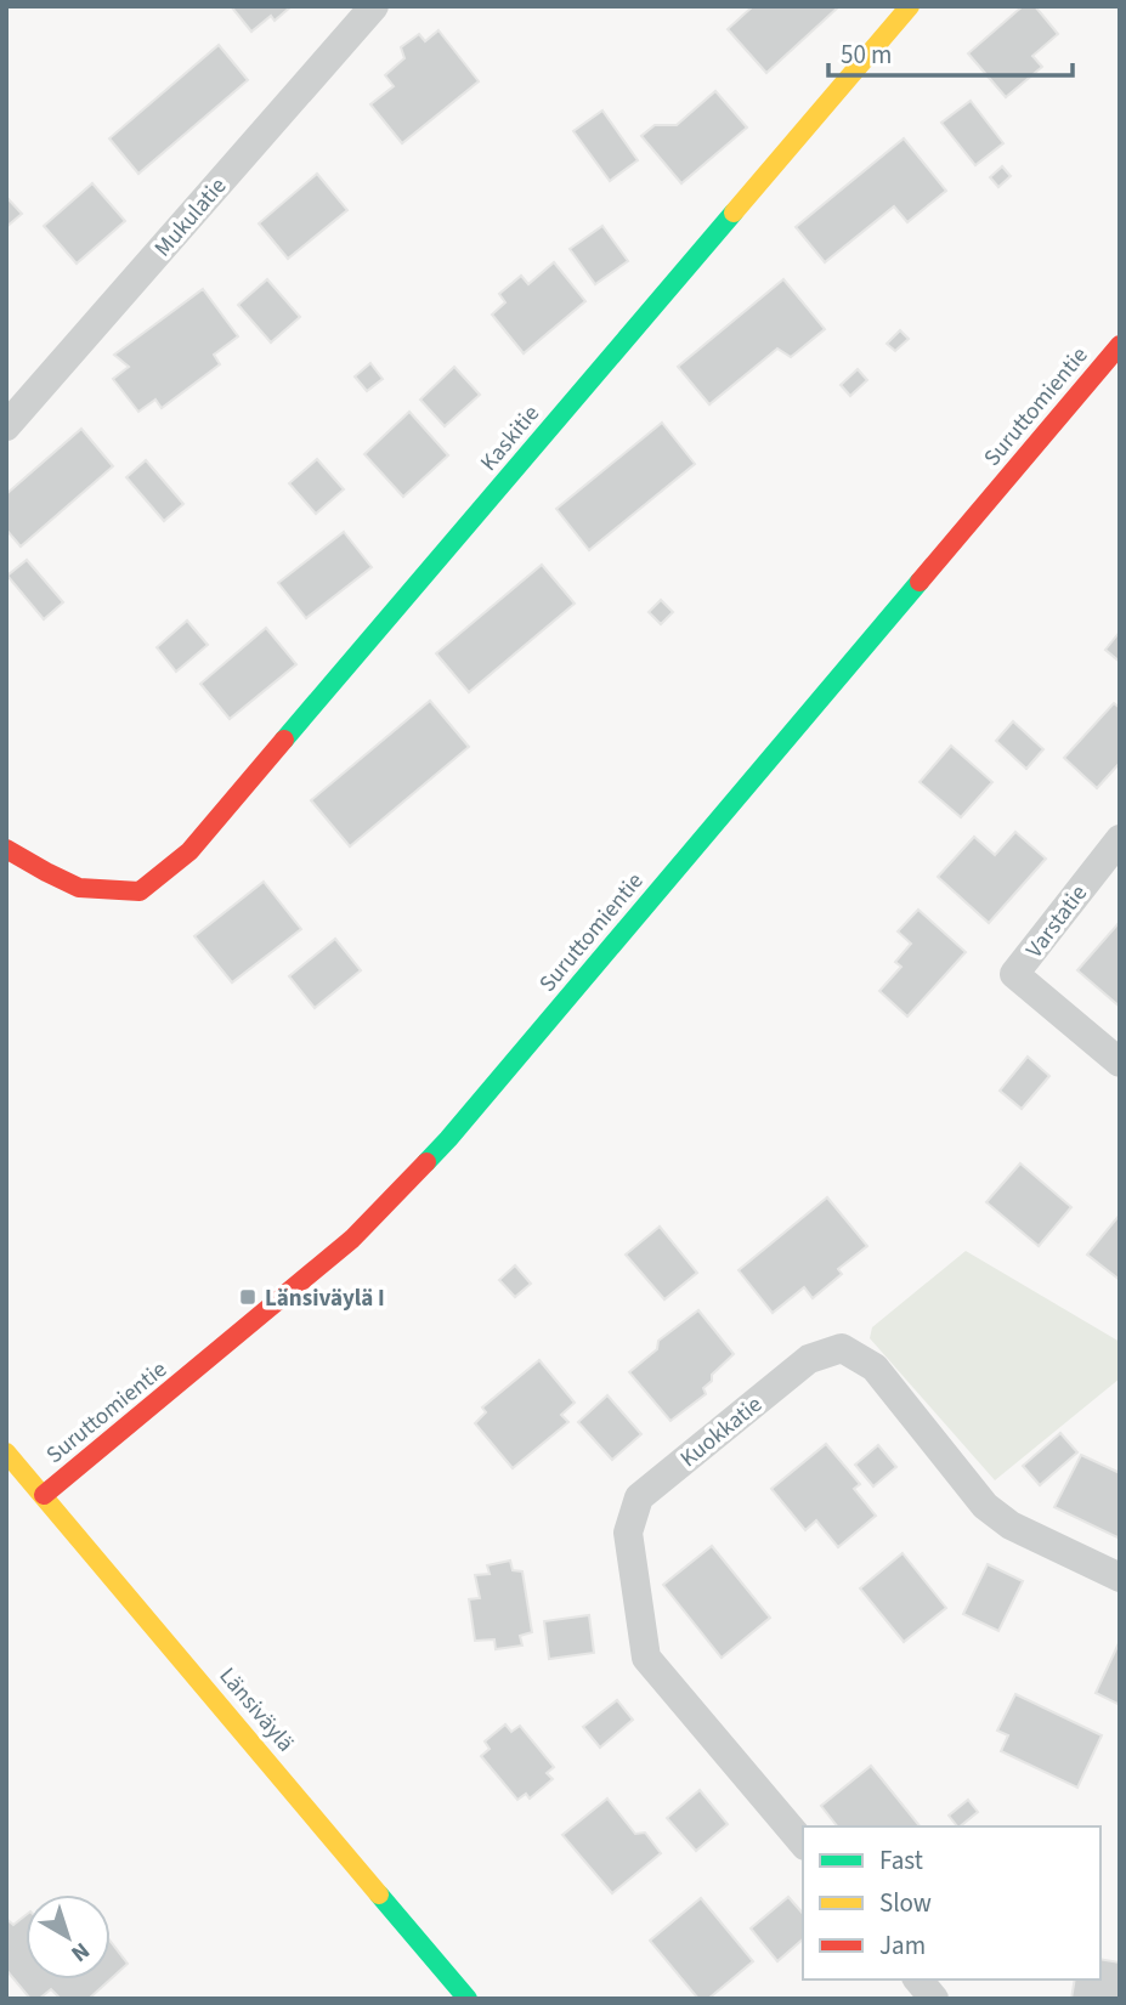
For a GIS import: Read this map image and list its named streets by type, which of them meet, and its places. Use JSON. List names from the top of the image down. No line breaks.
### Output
{"streets":{"street":["Mukulatie","Suruttomientie","Kaskitie","Varstatie","Kuokkatie","Länsiväylä"]},"crossings":[["Suruttomientie","Länsiväylä"]],"places":{"transit":["Länsiväylä I"]},"legend":["Fast","Slow","Jam"],"scale_bar":"50 m","north":"bottom right"}
